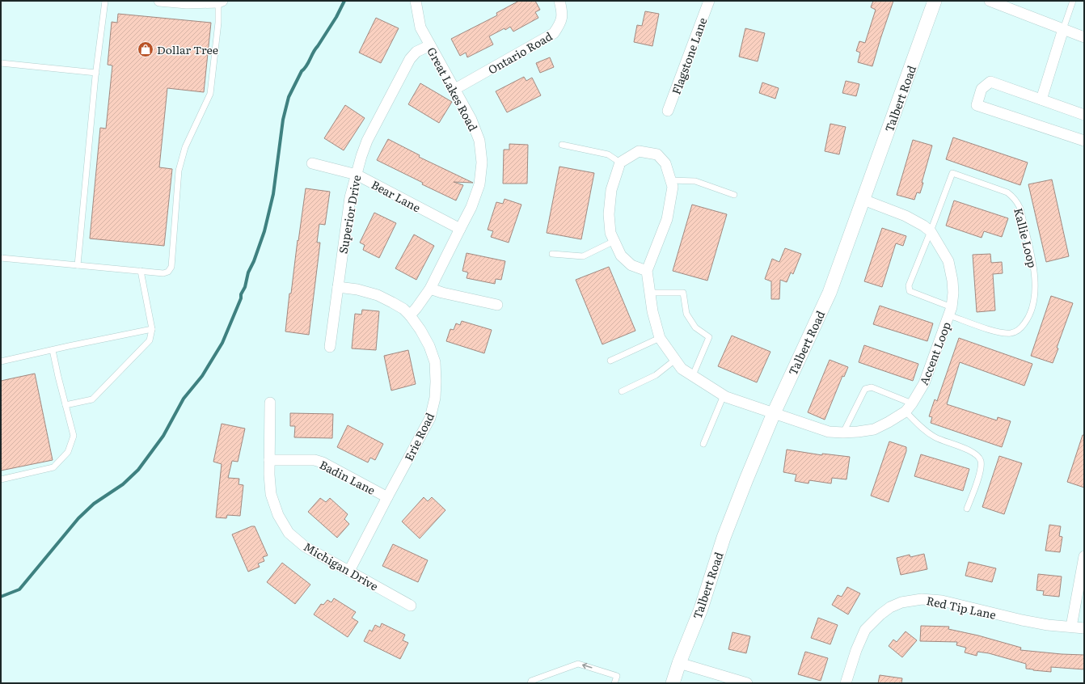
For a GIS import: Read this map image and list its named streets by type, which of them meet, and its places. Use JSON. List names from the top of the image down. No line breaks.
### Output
{"streets":{"street":["Ontario Road","Flagstone Lane","Great Lakes Road","Talbert Road","Bear Lane","Superior Drive","Accent Loop","Erie Road","Badin Lane","Michigan Drive","Red Tip Lane"],"lane":["Kallie Loop"]},"crossings":[["Ontario Road","Great Lakes Road"],["Great Lakes Road","Bear Lane"],["Great Lakes Road","Superior Drive"],["Great Lakes Road","Erie Road"],["Talbert Road","Accent Loop"],["Bear Lane","Superior Drive"],["Superior Drive","Erie Road"],["Kallie Loop","Accent Loop"],["Erie Road","Badin Lane"],["Erie Road","Michigan Drive"],["Badin Lane","Michigan Drive"]],"places":{"shop":["Dollar Tree"]}}
